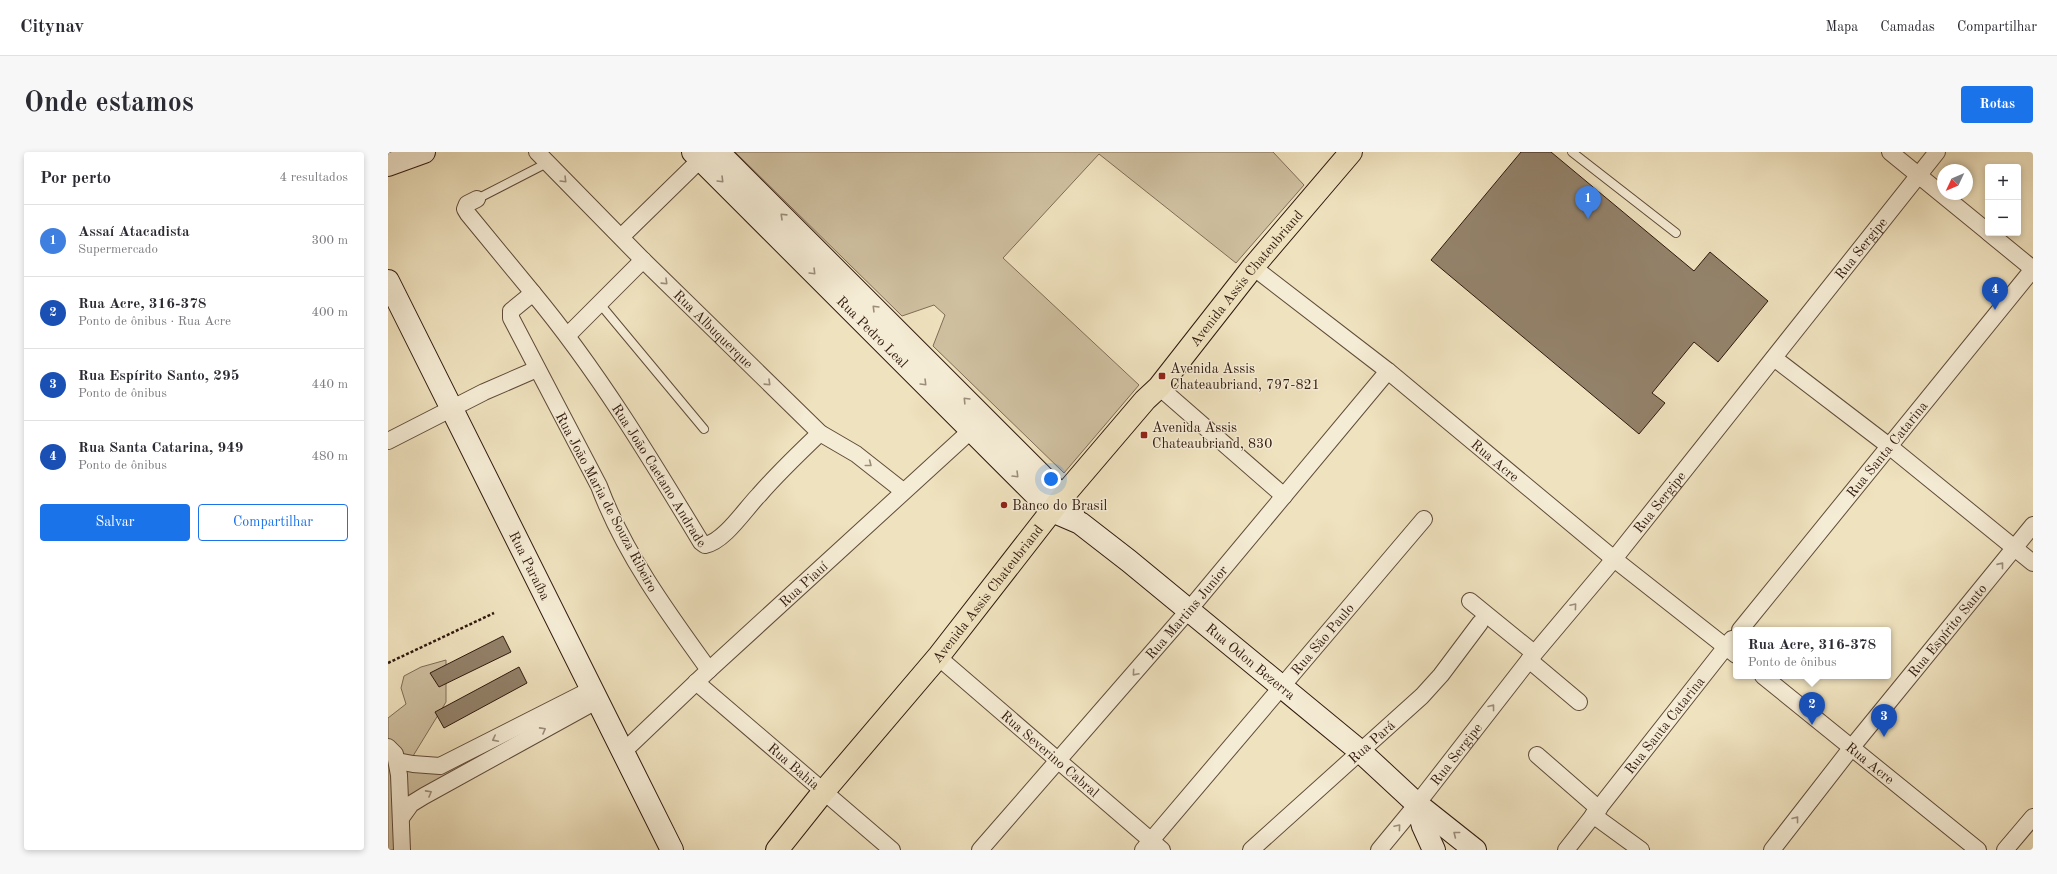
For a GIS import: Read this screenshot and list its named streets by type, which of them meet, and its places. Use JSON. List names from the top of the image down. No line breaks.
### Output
{"streets":{"main road":["Avenida Assis Chateubriand","Rua Pedro Leal","Rua Paraíba","Rua Odon Bezerra"],"street":["Rua Sergipe","Rua Albuquerque","Rua Santa Catarina","Rua Acre","Rua João Caetano Andrade","Rua João Maria de Souza Ribeiro","Rua Piauí","Rua Martins Junior","Rua Espírito Santo","Rua São Paulo","Rua Pará","Rua Severino Cabral","Rua Bahia"]},"crossings":[["Rua Sergipe","Rua Acre"],["Rua Sergipe","Rua Odon Bezerra"],["Avenida Assis Chateubriand","Rua Pedro Leal"],["Avenida Assis Chateubriand","Rua Acre"],["Avenida Assis Chateubriand","Rua Odon Bezerra"],["Avenida Assis Chateubriand","Rua Severino Cabral"],["Avenida Assis Chateubriand","Rua Bahia"],["Rua Albuquerque","Rua João Caetano Andrade"],["Rua Albuquerque","Rua Piauí"],["Rua Pedro Leal","Rua Piauí"],["Rua Pedro Leal","Rua Odon Bezerra"],["Rua Santa Catarina","Rua Acre"],["Rua Acre","Rua Martins Junior"],["Rua Acre","Rua Espírito Santo"],["Rua João Caetano Andrade","Rua João Maria de Souza Ribeiro"],["Rua João Maria de Souza Ribeiro","Rua Piauí"],["Rua Paraíba","Rua Piauí"],["Rua Piauí","Rua Bahia"],["Rua Martins Junior","Rua Odon Bezerra"],["Rua Martins Junior","Rua Severino Cabral"],["Rua São Paulo","Rua Odon Bezerra"],["Rua São Paulo","Rua Severino Cabral"],["Rua Odon Bezerra","Rua Pará"]],"one_way":["Rua Sergipe","Rua Albuquerque","Rua Espírito Santo"],"places":{"transit":["Avenida Assis Chateaubriand, 797-821","Avenida Assis Chateaubriand, 830"],"other":["Banco do Brasil"]},"north":"bottom left","page":{"header":"Citynav","nav":["Mapa","Camadas","Compartilhar"],"buttons":["Rotas",["Salvar","Compartilhar"]],"title":"Onde estamos","heading":["Por perto","4 resultados"],"map_buttons":["+","−"],"pins":["1","4","2","3"],"list":[{"mark":"1","name":"Assaí Atacadista","note":"Supermercado","value":"300 m"},{"mark":"2","name":"Rua Acre, 316-378","note":"Ponto de ônibus · Rua Acre","value":"400 m"},{"mark":"3","name":"Rua Espírito Santo, 295","note":"Ponto de ônibus","value":"440 m"},{"mark":"4","name":"Rua Santa Catarina, 949","note":"Ponto de ônibus","value":"480 m"}],"popup":["Rua Acre, 316-378","Ponto de ônibus"]}}
